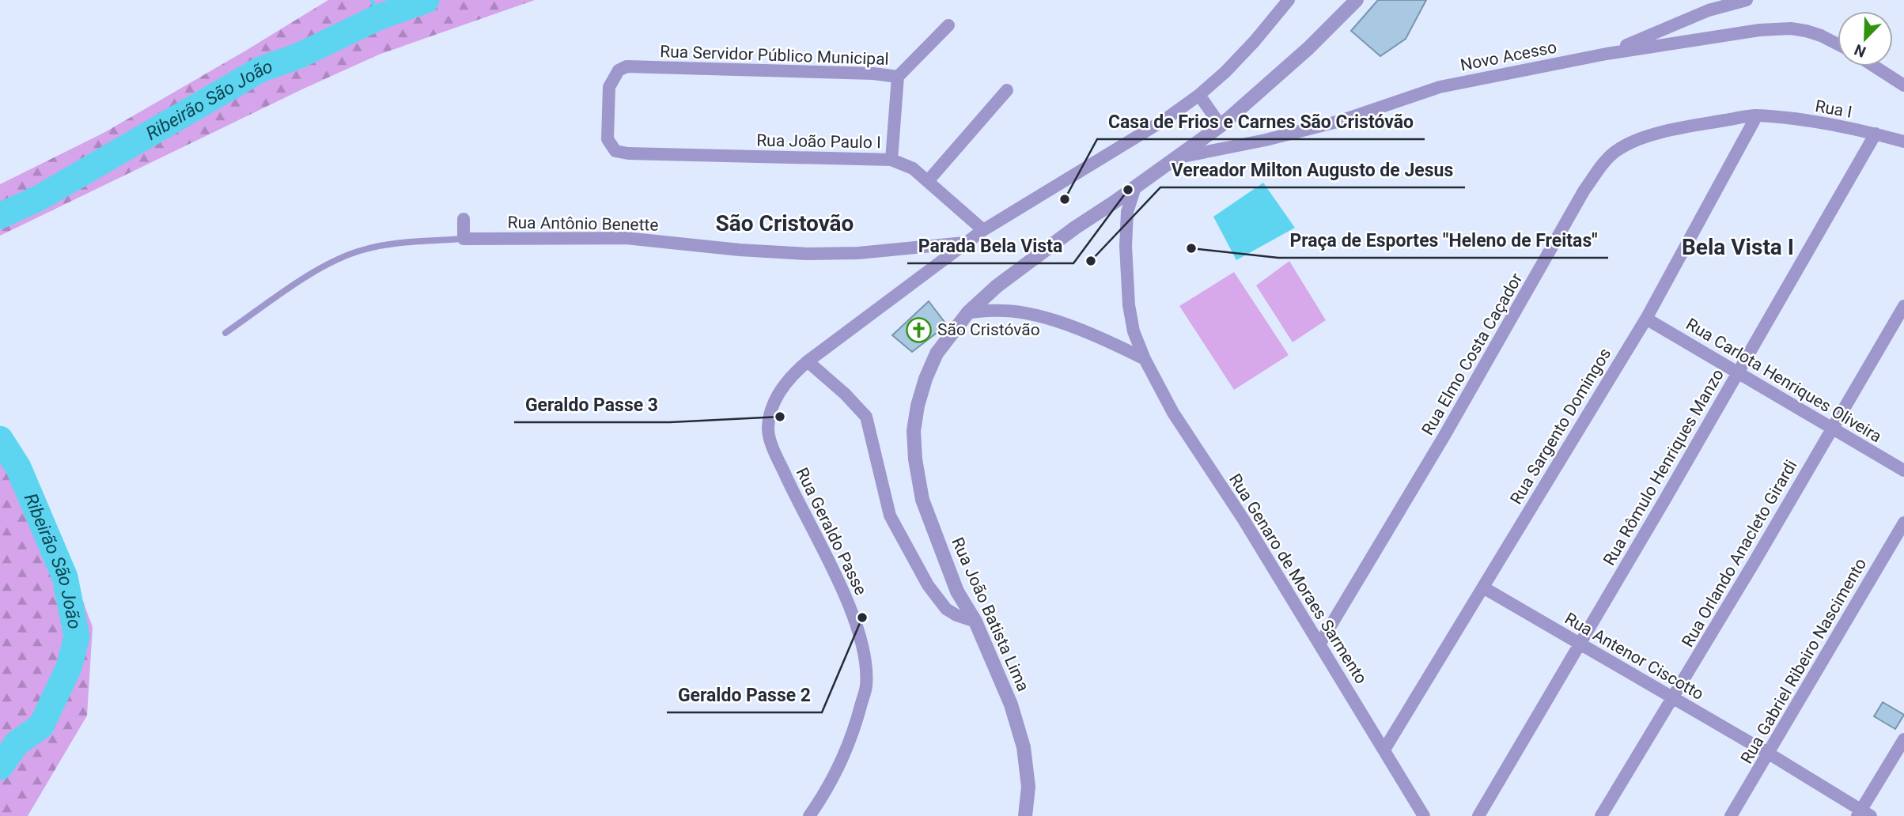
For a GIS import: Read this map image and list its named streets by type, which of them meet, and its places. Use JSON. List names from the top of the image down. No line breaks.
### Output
{"streets":{"street":["Rua Servidor Público Municipal","Novo Acesso","Rua I","Rua João Paulo I","Rua Antônio Benette","Rua Elmo Costa Caçador","Rua Carlota Henriques Oliveira","Rua Sargento Domingos","Rua Rômulo Henriques Manzo","Rua Geraldo Passe","Rua Orlando Anacleto Girardi","Rua Genaro de Moraes Sarmento","Rua João Batista Lima","Rua Antenor Ciscotto","Rua Gabriel Ribeiro Nascimento"]},"crossings":[["Rua Servidor Público Municipal","Rua João Paulo I"],["Novo Acesso","Rua João Batista Lima"],["Rua I","Rua Elmo Costa Caçador"],["Rua I","Rua Sargento Domingos"],["Rua I","Rua Rômulo Henriques Manzo"],["Rua João Paulo I","Rua Geraldo Passe"],["Rua Antônio Benette","Rua Geraldo Passe"],["Rua Elmo Costa Caçador","Rua Sargento Domingos"],["Rua Elmo Costa Caçador","Rua Genaro de Moraes Sarmento"],["Rua Carlota Henriques Oliveira","Rua Sargento Domingos"],["Rua Carlota Henriques Oliveira","Rua Rômulo Henriques Manzo"],["Rua Carlota Henriques Oliveira","Rua Orlando Anacleto Girardi"],["Rua Sargento Domingos","Rua Genaro de Moraes Sarmento"],["Rua Sargento Domingos","Rua Antenor Ciscotto"],["Rua Rômulo Henriques Manzo","Rua Antenor Ciscotto"],["Rua Orlando Anacleto Girardi","Rua Antenor Ciscotto"],["Rua Genaro de Moraes Sarmento","Rua João Batista Lima"],["Rua Antenor Ciscotto","Rua Gabriel Ribeiro Nascimento"]],"districts":["São Cristovão","Bela Vista I"],"water":["Ribeirão São João"],"places":{"other":["Parada Bela Vista","Casa de Frios e Carnes São Cristóvão","Praça de Esportes \"Heleno de Freitas\"","Vereador Milton Augusto de Jesus","Geraldo Passe 3","Geraldo Passe 2"],"church":["São Cristóvão"]},"north":"bottom left"}
